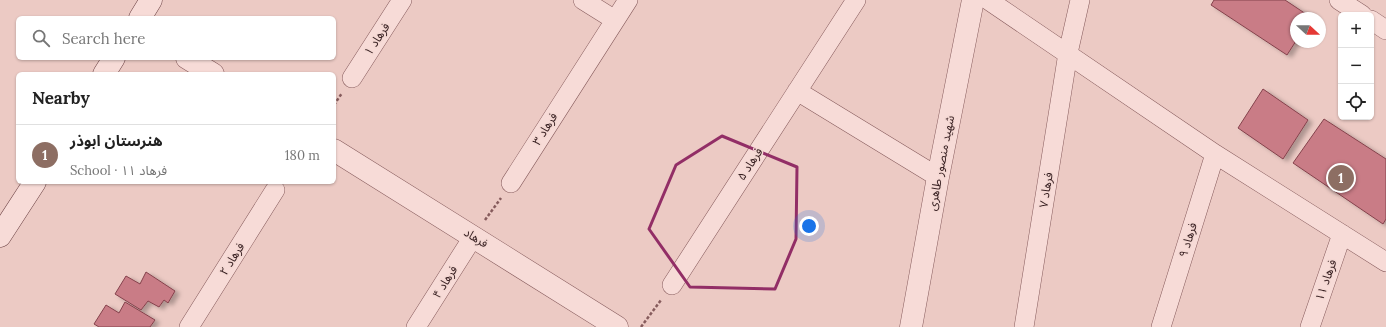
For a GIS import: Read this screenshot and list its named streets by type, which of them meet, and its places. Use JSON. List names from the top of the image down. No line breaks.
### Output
{"streets":{"street":["فرهاد ۱","فرهاد ۳","شهید منصور طاهری","فرهاد ۵","فرهاد ۷","فرهاد","فرهاد ۹","فرهاد ۲","فرهاد ۱۱","فرهاد ۴"]},"crossings":[["فرهاد","فرهاد ۴"]],"north":"right","page":{"map_buttons":["+","−"],"search":"Search here","heading":"Nearby","list":[{"mark":"1","name":"هنرستان ابوذر","note":"School · فرهاد ۱۱","value":"180 m"}],"pins":"1"}}
